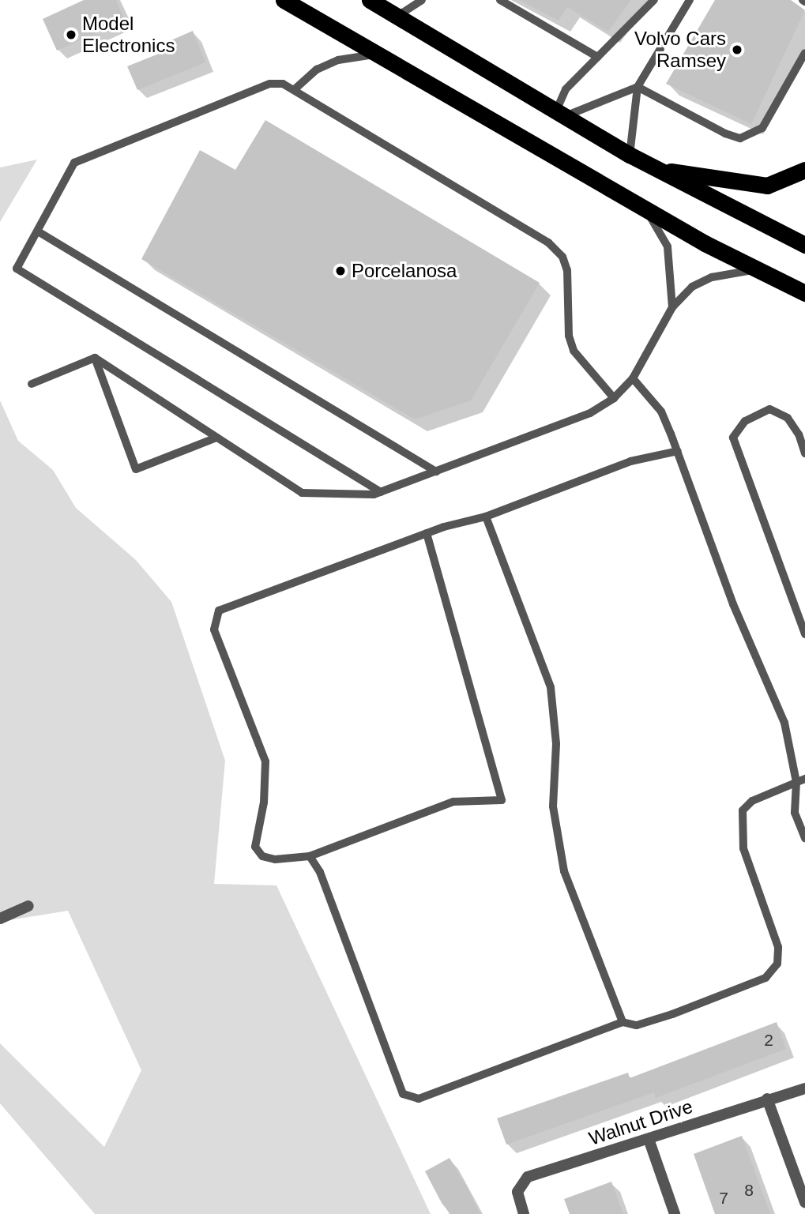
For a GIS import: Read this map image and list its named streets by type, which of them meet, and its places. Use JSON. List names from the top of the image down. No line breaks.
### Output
{"streets":{"street":["Walnut Drive"]},"places":["Model Electronics","Volvo Cars Ramsey","Porcelanosa"],"house_numbers":["2","8","7"]}
